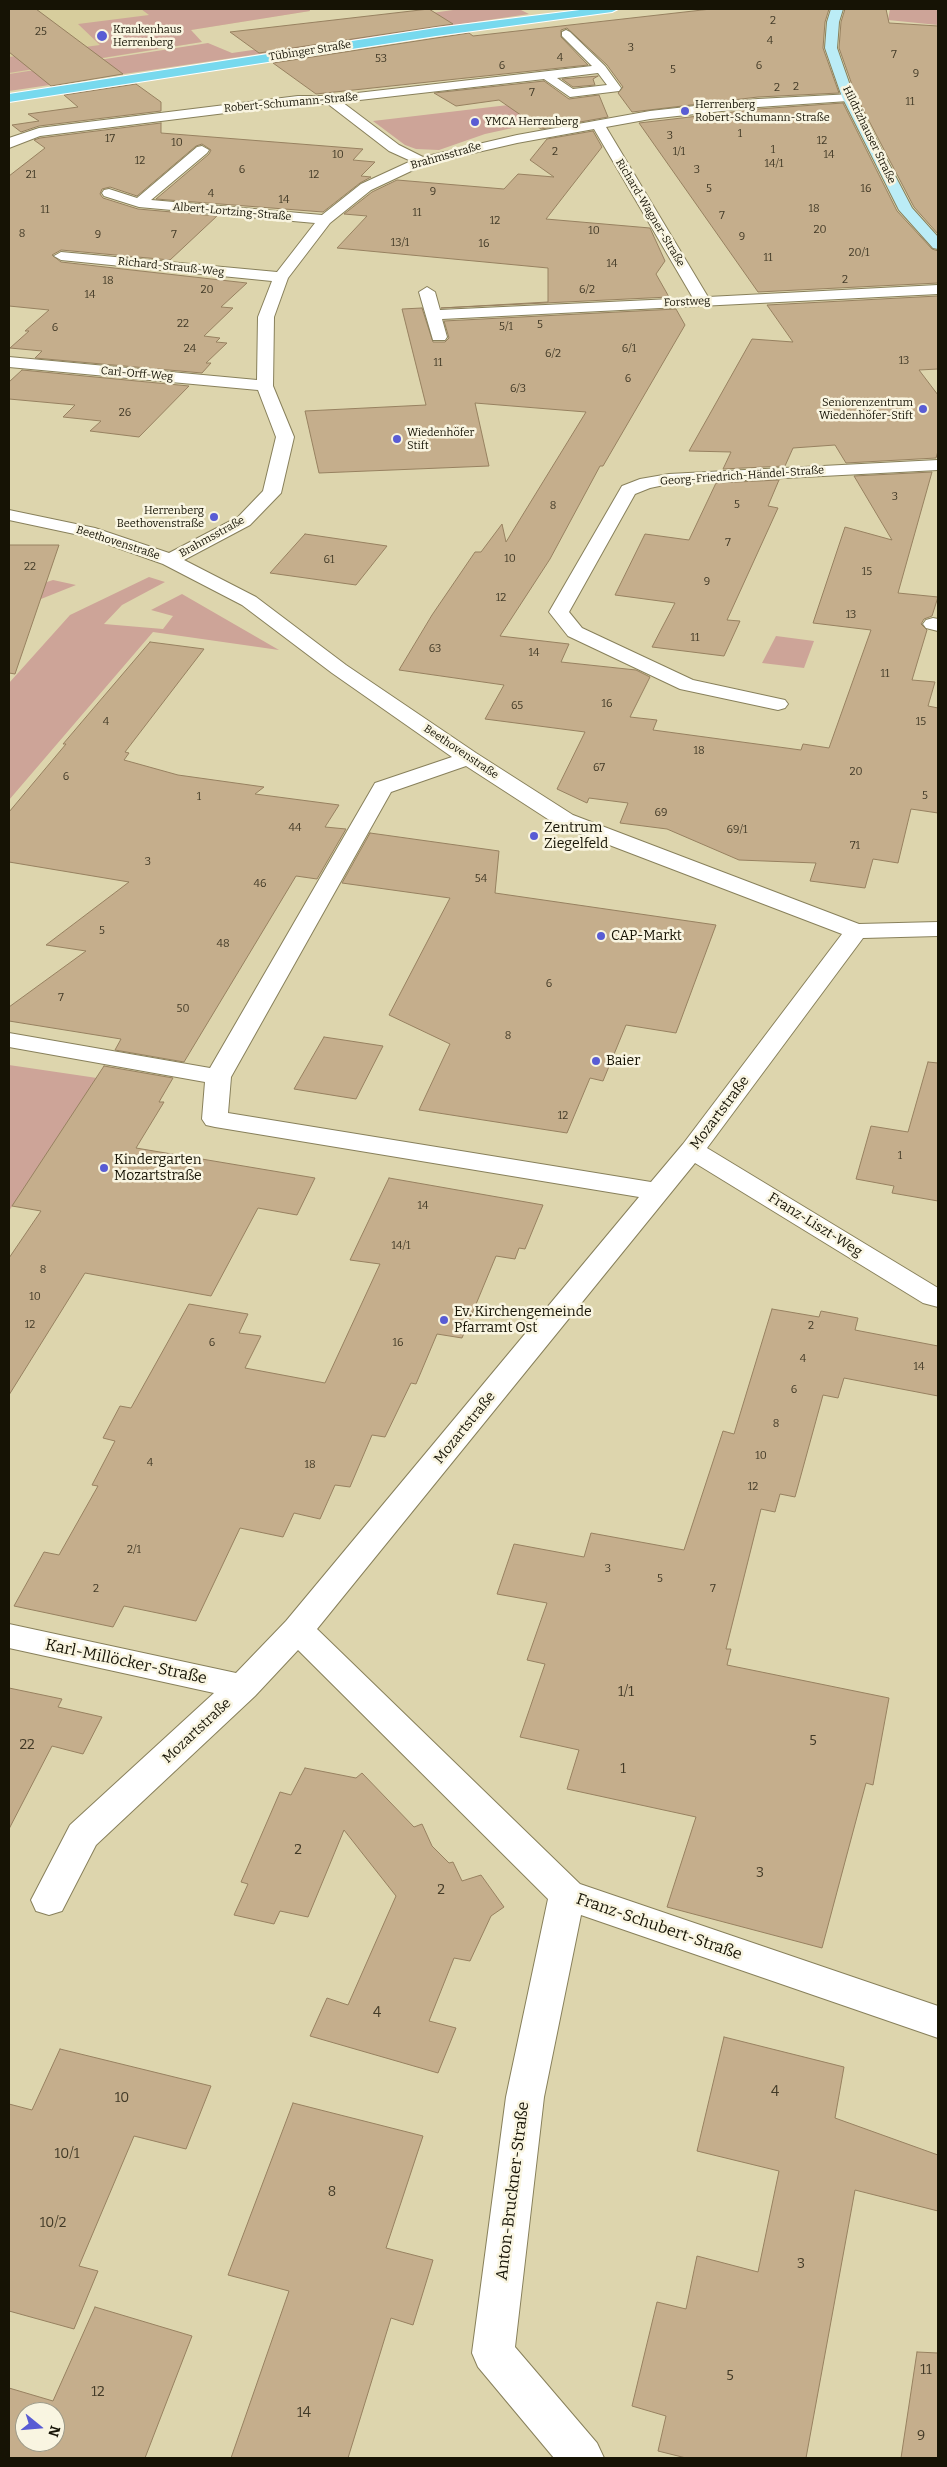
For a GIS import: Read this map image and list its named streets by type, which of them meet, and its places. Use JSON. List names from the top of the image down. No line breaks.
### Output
{"streets":{"main road":["Tübinger Straße","Hildrizhauser Straße"],"street":["Robert-Schumann-Straße","Brahmsstraße","Albert-Lortzing-Straße","Richard-Wagner-Straße","Richard-Strauß-Weg","Forstweg","Carl-Orff-Weg","Georg-Friedrich-Händel-Straße","Beethovenstraße","Mozartstraße","Franz-Liszt-Weg","Karl-Millöcker-Straße","Franz-Schubert-Straße","Anton-Bruckner-Straße"]},"crossings":[["Hildrizhauser Straße","Brahmsstraße"],["Brahmsstraße","Albert-Lortzing-Straße"],["Brahmsstraße","Richard-Wagner-Straße"],["Brahmsstraße","Richard-Strauß-Weg"],["Brahmsstraße","Carl-Orff-Weg"],["Brahmsstraße","Beethovenstraße"],["Richard-Wagner-Straße","Forstweg"],["Beethovenstraße","Mozartstraße"],["Mozartstraße","Franz-Liszt-Weg"],["Mozartstraße","Karl-Millöcker-Straße"],["Mozartstraße","Franz-Schubert-Straße"],["Franz-Schubert-Straße","Anton-Bruckner-Straße"]],"places":["Krankenhaus Herrenberg","Herrenberg Robert-Schumann-Straße","YMCA Herrenberg","Seniorenzentrum Wiedenhöfer-Stift","Wiedenhöfer Stift","Herrenberg Beethovenstraße","Zentrum Ziegelfeld","CAP-Markt","Baier","Kindergarten Mozartstraße","Ev. Kirchengemeinde Pfarramt Ost"],"house_numbers":["2","25","4","3","7","4","53","6","6","5","9","2","2","7","11","1","3","17","12","10","1","2","1/1","10","14","12","14/1","6","3","21","12","5","16","9","4","14","18","11","11","7","12","20","10","8","9","7","9","13/1","16","20/1","11","14","2","18","20","6/2","14","22","5","5/1","6","24","6/1","6/2","13","11","6","6/3","26","3","5","8","7","10","61","22","15","9","12","13","11","63","14","11","16","65","4","15","18","67","20","6","5","1","69","44","69/1","71","3","54","46","5","48","6","7","50","8","12","1","14","14/1","8","10","12","2","6","16","4","14","6","8","10","4","18","12","2/1","3","5","2","7","1/1","5","22","1","2","3","2","4","4","10","10/1","8","10/2","3","11","5","12","14","9"],"north":"right"}
